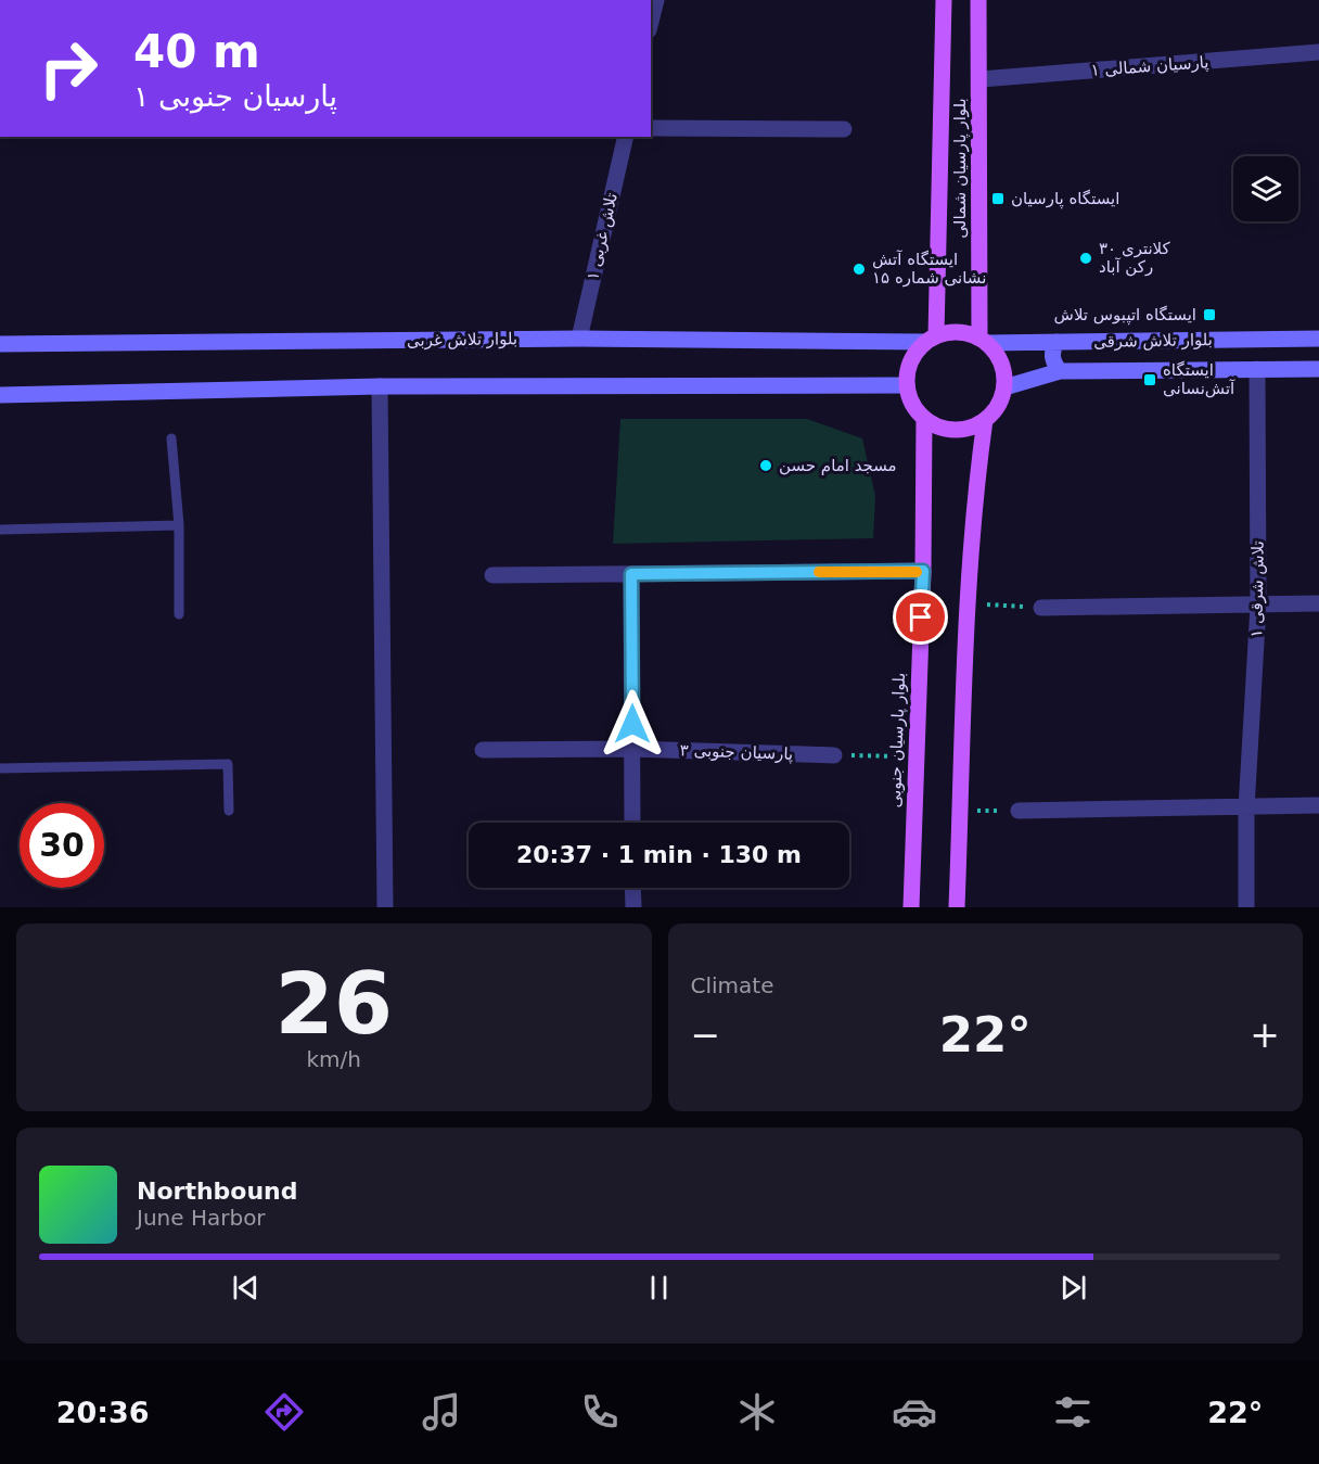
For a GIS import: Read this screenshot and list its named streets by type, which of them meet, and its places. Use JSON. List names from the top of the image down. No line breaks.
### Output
{"streets":{"main road":["بلوار پارسیان شمالی","بلوار پارسیان جنوبی"],"street":["۱ پارسیان شمالی","۱ تلاش غربی","بلوار تلاش غربی","بلوار تلاش شرقی","۱ تلاش شرقی","۳ پارسیان جنوبی"]},"crossings":[["۱ پارسیان شمالی","بلوار پارسیان شمالی"],["بلوار پارسیان شمالی","بلوار تلاش غربی"],["بلوار پارسیان شمالی","بلوار تلاش شرقی"],["بلوار پارسیان شمالی","بلوار پارسیان جنوبی"],["۱ تلاش غربی","بلوار تلاش غربی"],["بلوار تلاش غربی","بلوار تلاش شرقی"],["بلوار تلاش غربی","بلوار پارسیان جنوبی"],["بلوار تلاش شرقی","۱ تلاش شرقی"],["بلوار تلاش شرقی","بلوار پارسیان جنوبی"]],"places":{"transit":["ایستگاه پارسیان","ایستگاه اتپبوس تلاش","ایستگاه آتش‌نسانی"],"other":["کلانتری ۳۰ رکن آباد","ایستگاه آتش نشانی شماره ۱۵","مسجد امام حسن"]},"page":{"turn":["40 m","۱ پارسیان جنوبی"],"limit":"30","trip":"20:37 · 1 min · 130 m","tile":[["26","km/h"],"Climate"],"heat":["−","22°","+"],"song":["Northbound","June Harbor"],"tabs":["20:36","22°"]}}
